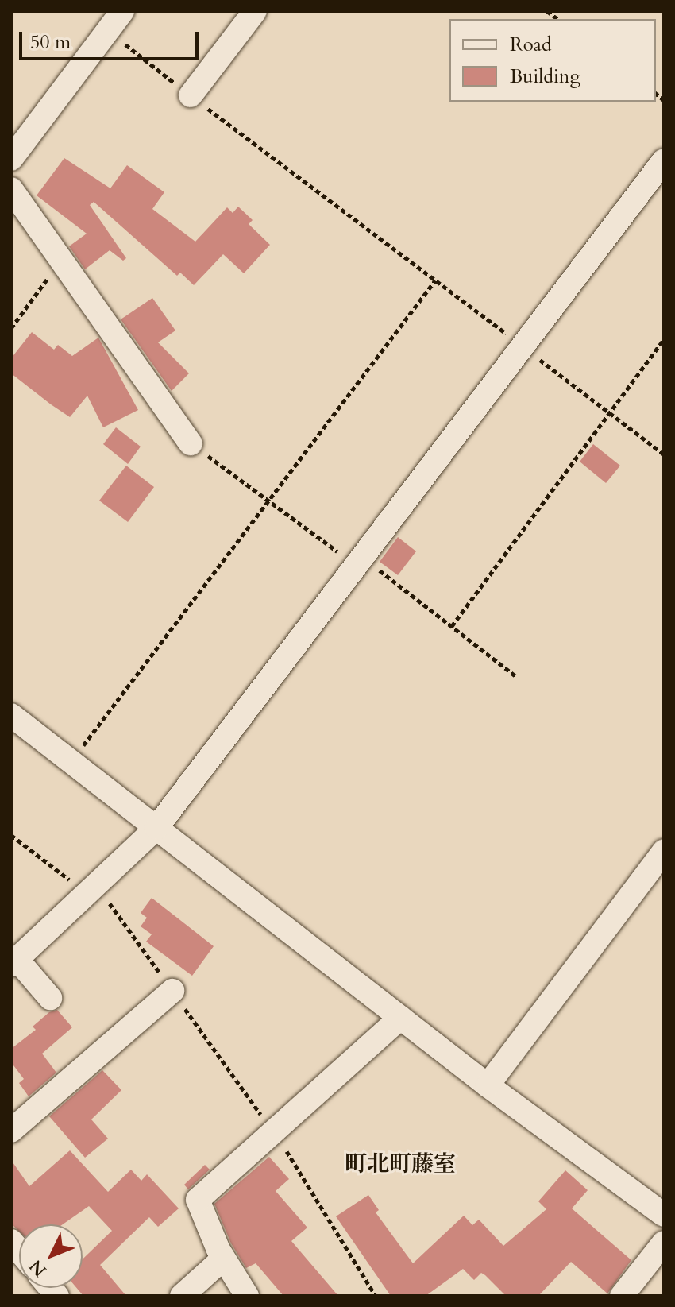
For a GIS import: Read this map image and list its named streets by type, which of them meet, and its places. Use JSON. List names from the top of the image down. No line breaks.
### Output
{"districts":["町北町藤室"],"legend":["Road","Building"],"scale_bar":"50 m","north":"bottom left"}
